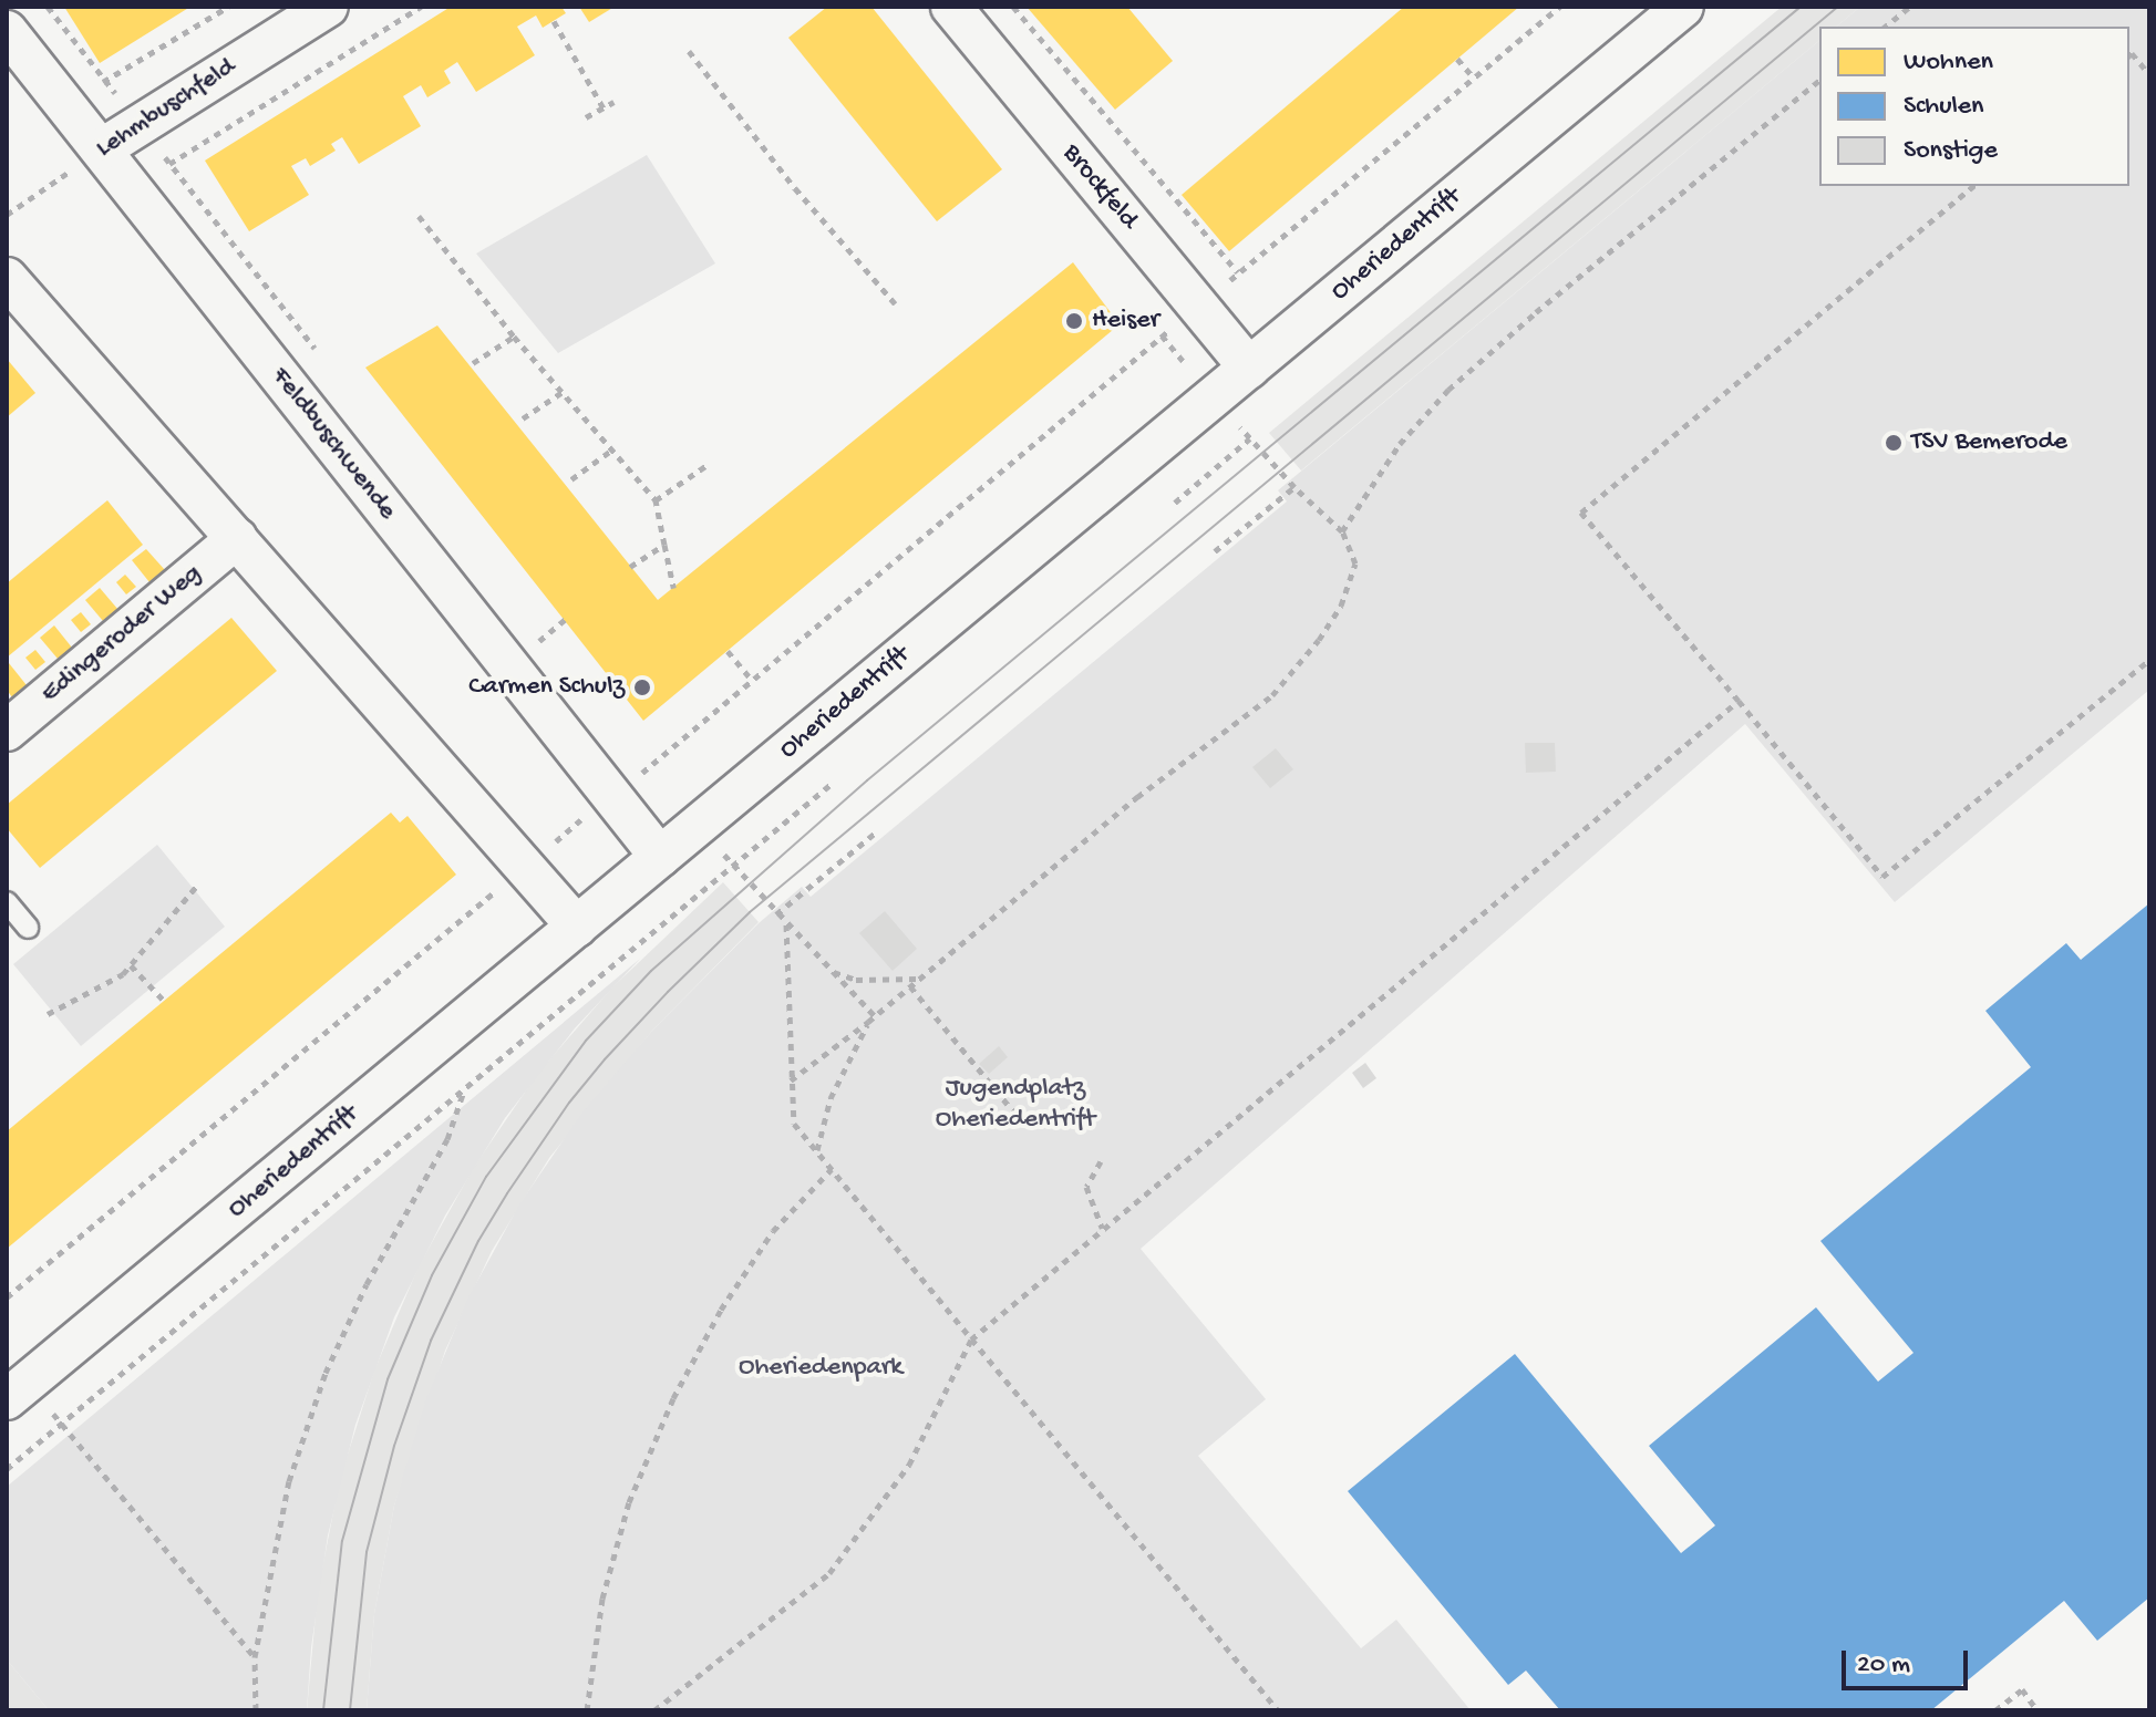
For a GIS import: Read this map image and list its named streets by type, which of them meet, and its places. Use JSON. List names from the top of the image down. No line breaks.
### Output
{"streets":{"street":["Lehmbuschfeld","Brockfeld","Oheriedentrift","Feldbuschwende","Edingeroder Weg"]},"crossings":[["Lehmbuschfeld","Feldbuschwende"],["Brockfeld","Oheriedentrift"],["Oheriedentrift","Feldbuschwende"]],"parks":["Jugendplatz Oheriedentrift","Oheriedenpark"],"places":["Heiser","TSV Bemerode","Carmen Schulz"],"legend":["Wohnen","Schulen","Sonstige"],"scale_bar":"20 m"}
